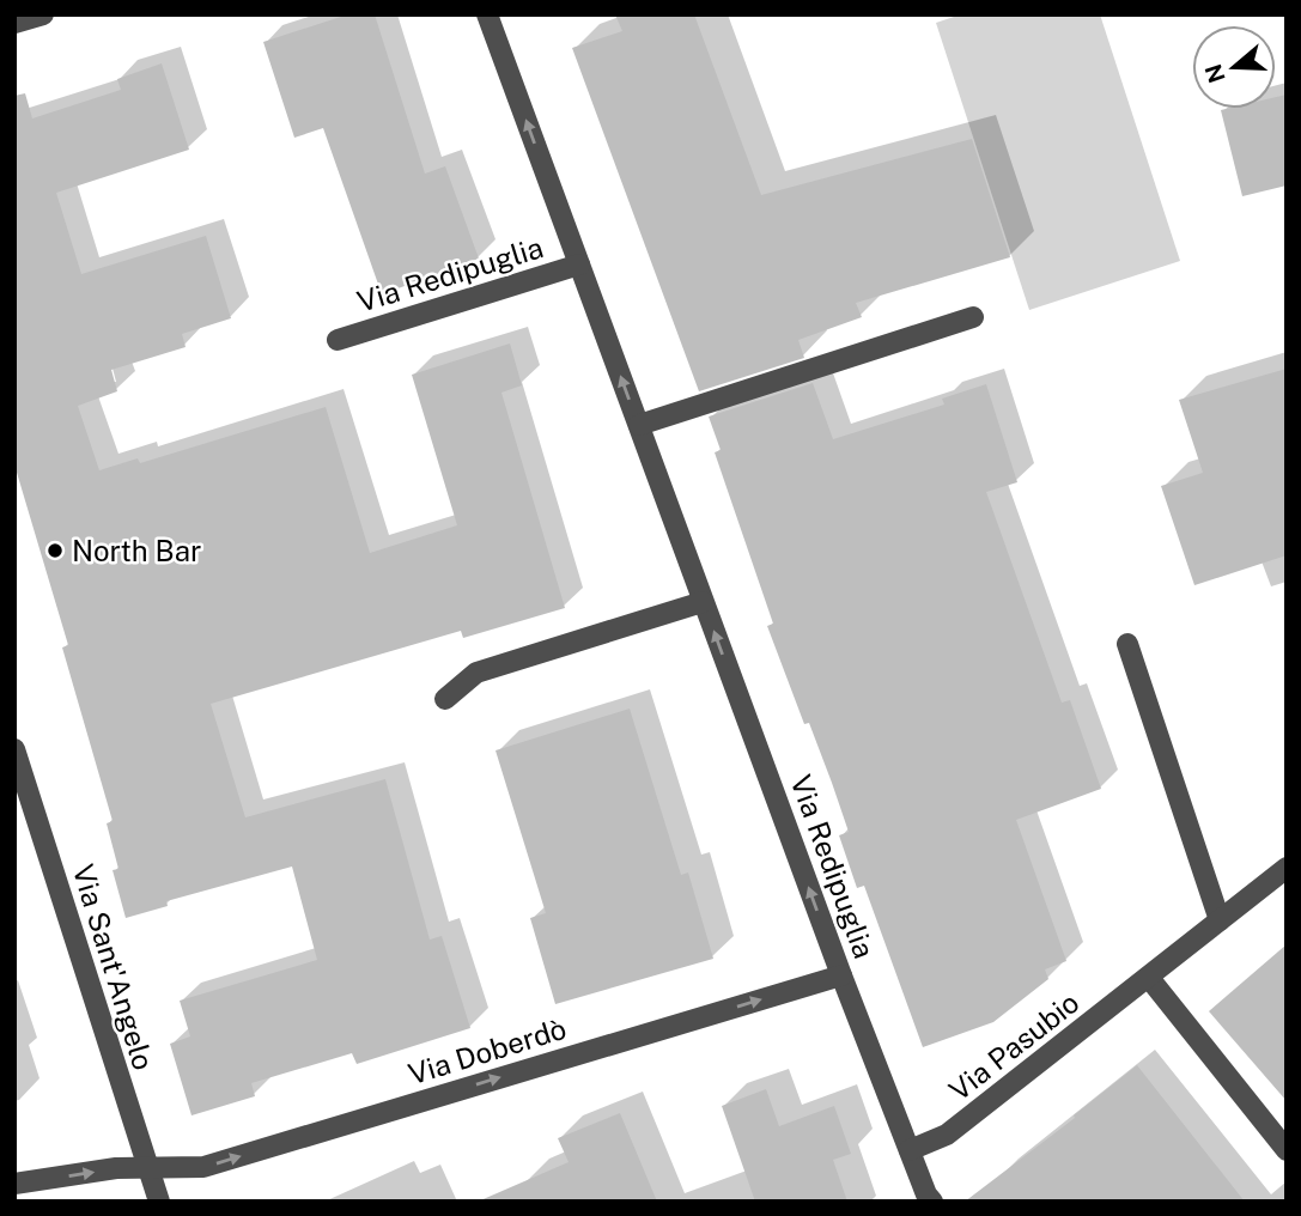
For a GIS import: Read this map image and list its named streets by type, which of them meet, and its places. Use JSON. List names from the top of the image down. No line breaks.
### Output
{"streets":{"street":["Via Redipuglia","Via Sant'Angelo","Via Pasubio","Via Doberdò"]},"crossings":[["Via Redipuglia","Via Pasubio"],["Via Redipuglia","Via Doberdò"],["Via Sant'Angelo","Via Doberdò"]],"one_way":["Via Redipuglia","Via Doberdò"],"places":["North Bar"],"north":"left"}
